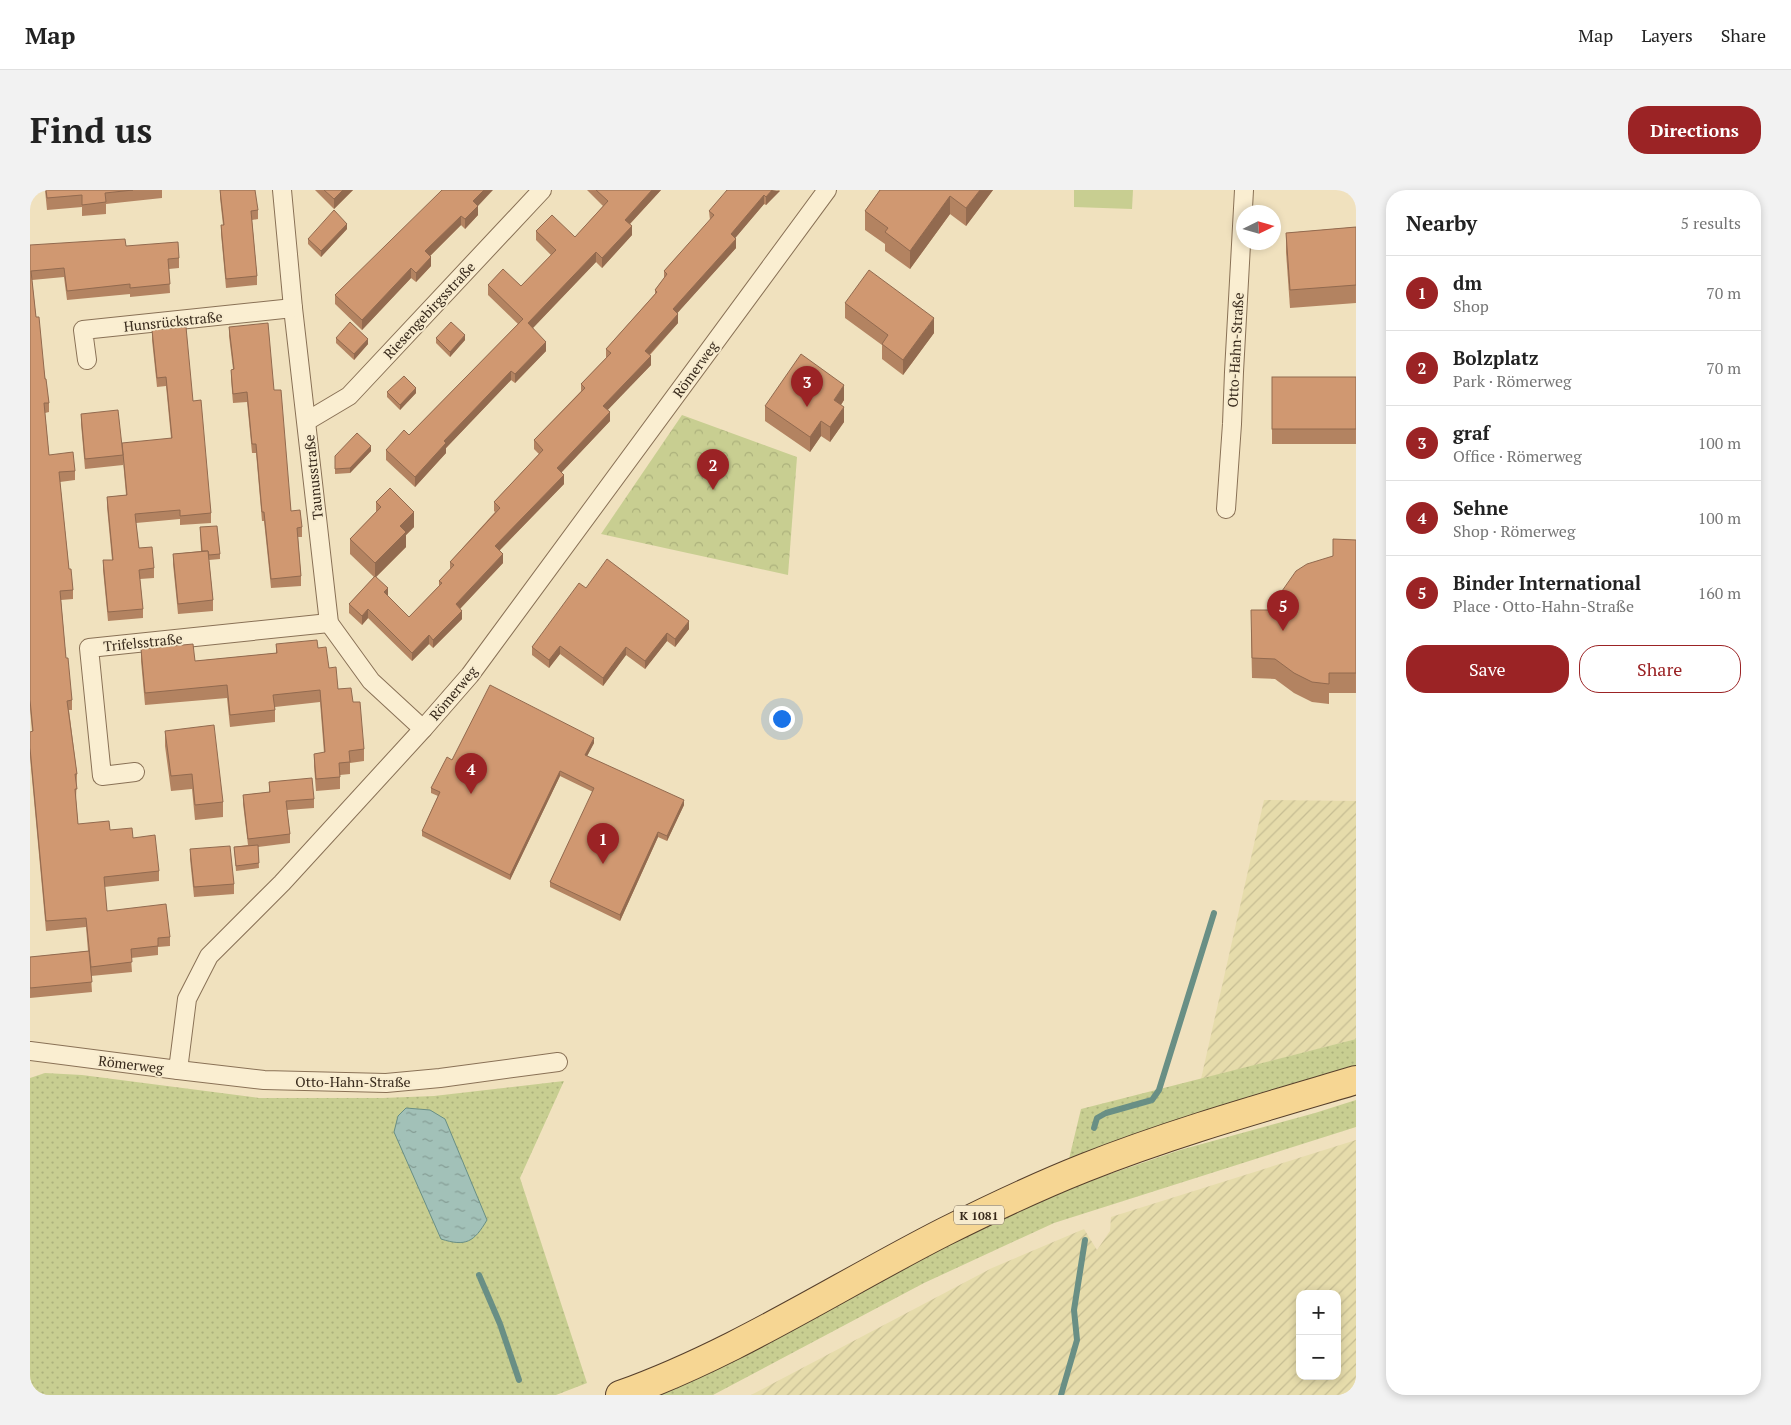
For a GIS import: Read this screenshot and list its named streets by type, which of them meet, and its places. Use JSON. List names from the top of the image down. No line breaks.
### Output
{"streets":{"main road":["K 1081"],"street":["Riesengebirgsstraße","Hunsrückstraße","Otto-Hahn-Straße","Römerweg","Taunusstraße","Trifelsstraße"]},"crossings":[["Riesengebirgsstraße","Taunusstraße"],["Hunsrückstraße","Taunusstraße"],["Otto-Hahn-Straße","Römerweg"],["Römerweg","Taunusstraße"],["Taunusstraße","Trifelsstraße"]],"north":"right","page":{"header":"Map","nav":["Map","Layers","Share"],"buttons":["Directions",["Save","Share"]],"title":"Find us","heading":["Nearby","5 results"],"list":[{"mark":"1","name":"dm","note":"Shop","value":"70 m"},{"mark":"2","name":"Bolzplatz","note":"Park · Römerweg","value":"70 m"},{"mark":"3","name":"graf","note":"Office · Römerweg","value":"100 m"},{"mark":"4","name":"Sehne","note":"Shop · Römerweg","value":"100 m"},{"mark":"5","name":"Binder International","note":"Place · Otto-Hahn-Straße","value":"160 m"}],"pins":["3","2","5","4","1"],"map_buttons":["+","−"]}}
